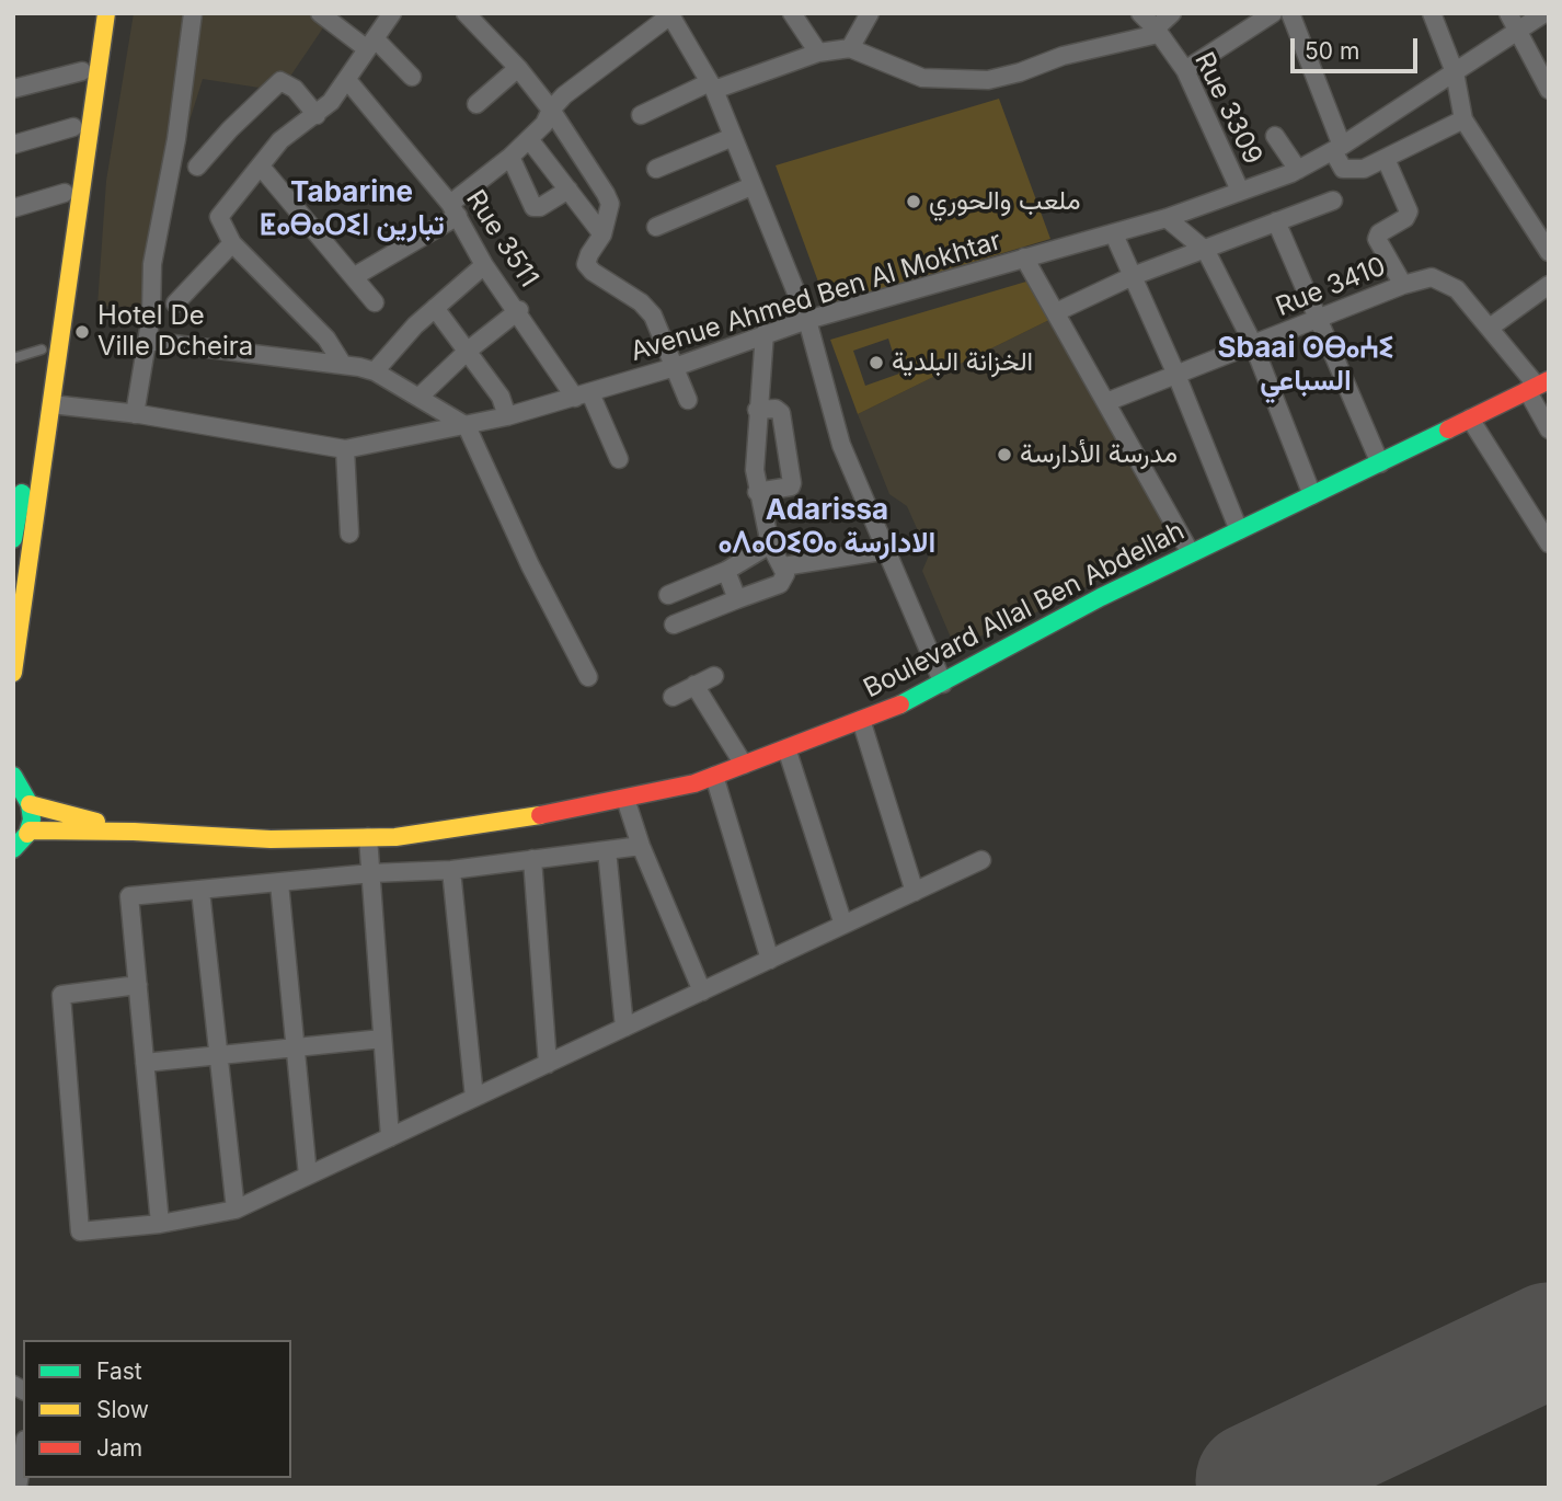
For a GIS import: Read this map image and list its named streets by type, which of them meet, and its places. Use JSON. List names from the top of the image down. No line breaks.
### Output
{"streets":{"street":["Rue 3309","Rue 3511","Rue 3410","Avenue Ahmed Ben Al Mokhtar","Boulevard Allal Ben Abdellah"]},"crossings":[["Rue 3309","Avenue Ahmed Ben Al Mokhtar"],["Rue 3511","Avenue Ahmed Ben Al Mokhtar"],["Rue 3410","Boulevard Allal Ben Abdellah"]],"districts":["Tabarine ⵟⴰⴱⴰⵔⵉⵏ تبارين","Sbaai ⵙⴱⴰⵄⵉ السباعي","Adarissa ⴰⴷⴰⵔⵉⵙⴰ الادارسة"],"places":["ملعب والحوري","Hotel De Ville Dcheira","الخزانة البلدية","مدرسة الأدارسة"],"legend":["Fast","Slow","Jam"],"scale_bar":"50 m"}
